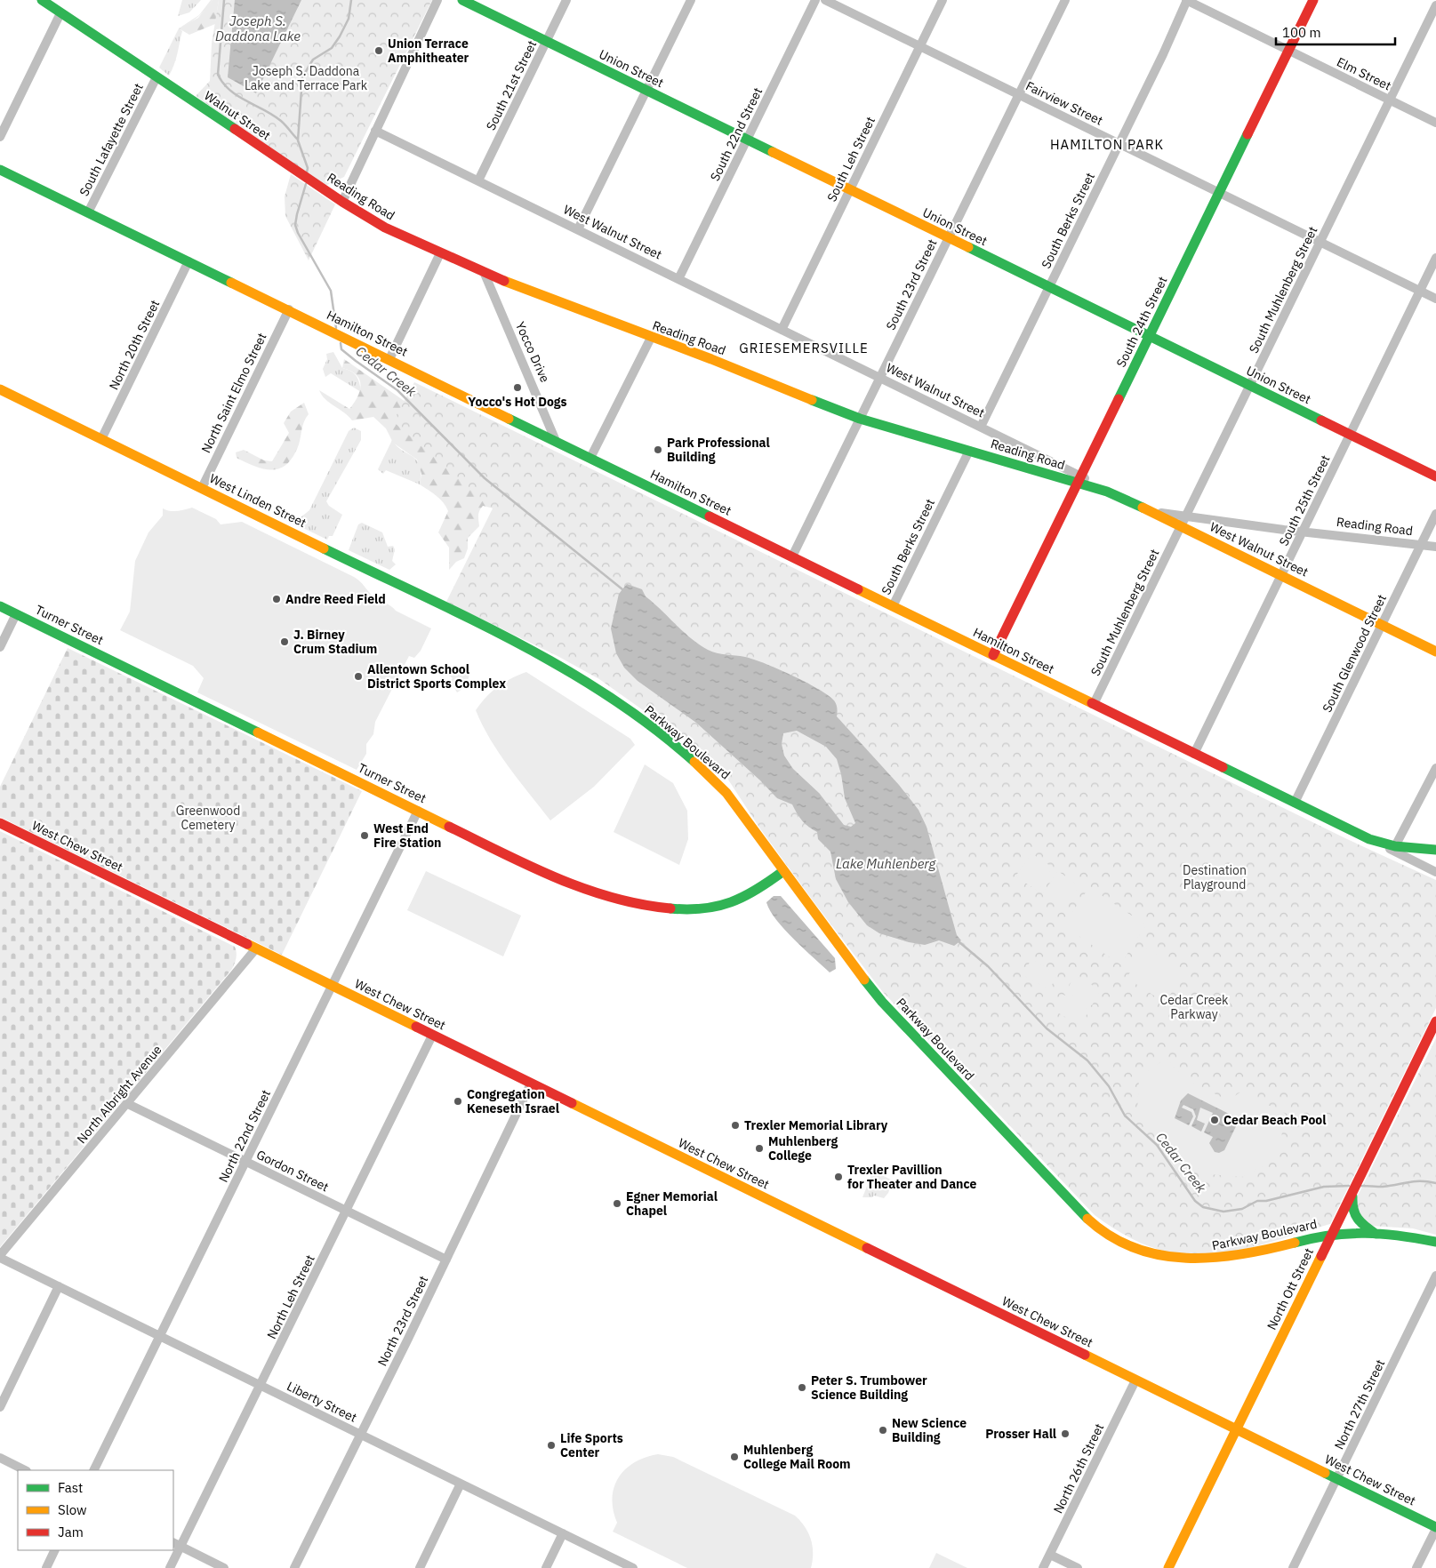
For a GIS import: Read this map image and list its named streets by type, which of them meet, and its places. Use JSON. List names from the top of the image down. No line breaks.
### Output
{"streets":{"street":["Union Street","Elm Street","South 21st Street","Fairview Street","Walnut Street","South 22nd Street","South Lafayette Street","South Leh Street","Reading Road","South Berks Street","West Walnut Street","South 23rd Street","South Muhlenberg Street","South 24th Street","Hamilton Street","North 20th Street","Yocco Drive","North Saint Elmo Street","West Linden Street","South 25th Street","Turner Street","South Glenwood Street","Parkway Boulevard","West Chew Street","North Albright Avenue","North 22nd Street","Gordon Street","North Ott Street","North Leh Street","North 23rd Street","Liberty Street","North 27th Street","North 26th Street"]},"crossings":[["Union Street","South 21st Street"],["Union Street","South 22nd Street"],["Union Street","South Leh Street"],["Union Street","South Berks Street"],["Union Street","South 23rd Street"],["Union Street","South Muhlenberg Street"],["Union Street","South 24th Street"],["Union Street","South 25th Street"],["Elm Street","South Berks Street"],["Elm Street","South Muhlenberg Street"],["Elm Street","South 24th Street"],["South 21st Street","West Walnut Street"],["Fairview Street","South Leh Street"],["Fairview Street","South Berks Street"],["Fairview Street","South 23rd Street"],["Fairview Street","South Muhlenberg Street"],["Fairview Street","South 24th Street"],["Fairview Street","South 25th Street"],["Walnut Street","South Lafayette Street"],["Walnut Street","Reading Road"],["South 22nd Street","West Walnut Street"],["South Lafayette Street","Hamilton Street"],["South Leh Street","West Walnut Street"],["Reading Road","South Berks Street"],["Reading Road","West Walnut Street"],["Reading Road","South 23rd Street"],["Reading Road","South Muhlenberg Street"],["Reading Road","South 24th Street"],["Reading Road","Yocco Drive"],["Reading Road","South 25th Street"],["Reading Road","South Glenwood Street"],["South Berks Street","West Walnut Street"],["South Berks Street","Hamilton Street"],["West Walnut Street","South 23rd Street"],["West Walnut Street","South Muhlenberg Street"],["West Walnut Street","South 24th Street"],["West Walnut Street","South 25th Street"],["West Walnut Street","South Glenwood Street"],["South 23rd Street","Hamilton Street"],["South Muhlenberg Street","Hamilton Street"],["South 24th Street","Hamilton Street"],["Hamilton Street","North 20th Street"],["Hamilton Street","Yocco Drive"],["Hamilton Street","North Saint Elmo Street"],["Hamilton Street","South 25th Street"],["Hamilton Street","South Glenwood Street"],["North 20th Street","West Linden Street"],["North Saint Elmo Street","West Linden Street"],["West Linden Street","Parkway Boulevard"],["Turner Street","Parkway Boulevard"],["Turner Street","North 22nd Street"],["Parkway Boulevard","North Ott Street"],["West Chew Street","North Albright Avenue"],["West Chew Street","North 22nd Street"],["West Chew Street","North Ott Street"],["West Chew Street","North Leh Street"],["West Chew Street","North 23rd Street"],["West Chew Street","North 27th Street"],["West Chew Street","North 26th Street"],["North Albright Avenue","Gordon Street"],["North Albright Avenue","Liberty Street"],["North 22nd Street","Gordon Street"],["North 22nd Street","Liberty Street"],["Gordon Street","North Leh Street"],["Gordon Street","North 23rd Street"],["North Leh Street","Liberty Street"],["North 23rd Street","Liberty Street"]],"districts":["HAMILTON PARK","GRIESEMERSVILLE"],"water":["Joseph S. Daddona Lake","Cedar Creek","Lake Muhlenberg"],"parks":["Joseph S. Daddona Lake and Terrace Park","Greenwood Cemetery","Destination Playground","Cedar Creek Parkway"],"places":["Union Terrace Amphitheater","Yocco's Hot Dogs","Park Professional Building","Andre Reed Field","J. Birney Crum Stadium","Allentown School District Sports Complex","West End Fire Station","Congregation Keneseth Israel","Cedar Beach Pool","Trexler Memorial Library","Muhlenberg College","Trexler Pavillion for Theater and Dance","Egner Memorial Chapel","Peter S. Trumbower Science Building","New Science Building","Prosser Hall","Life Sports Center","Muhlenberg College Mail Room"],"legend":["Fast","Slow","Jam"],"scale_bar":"100 m"}
